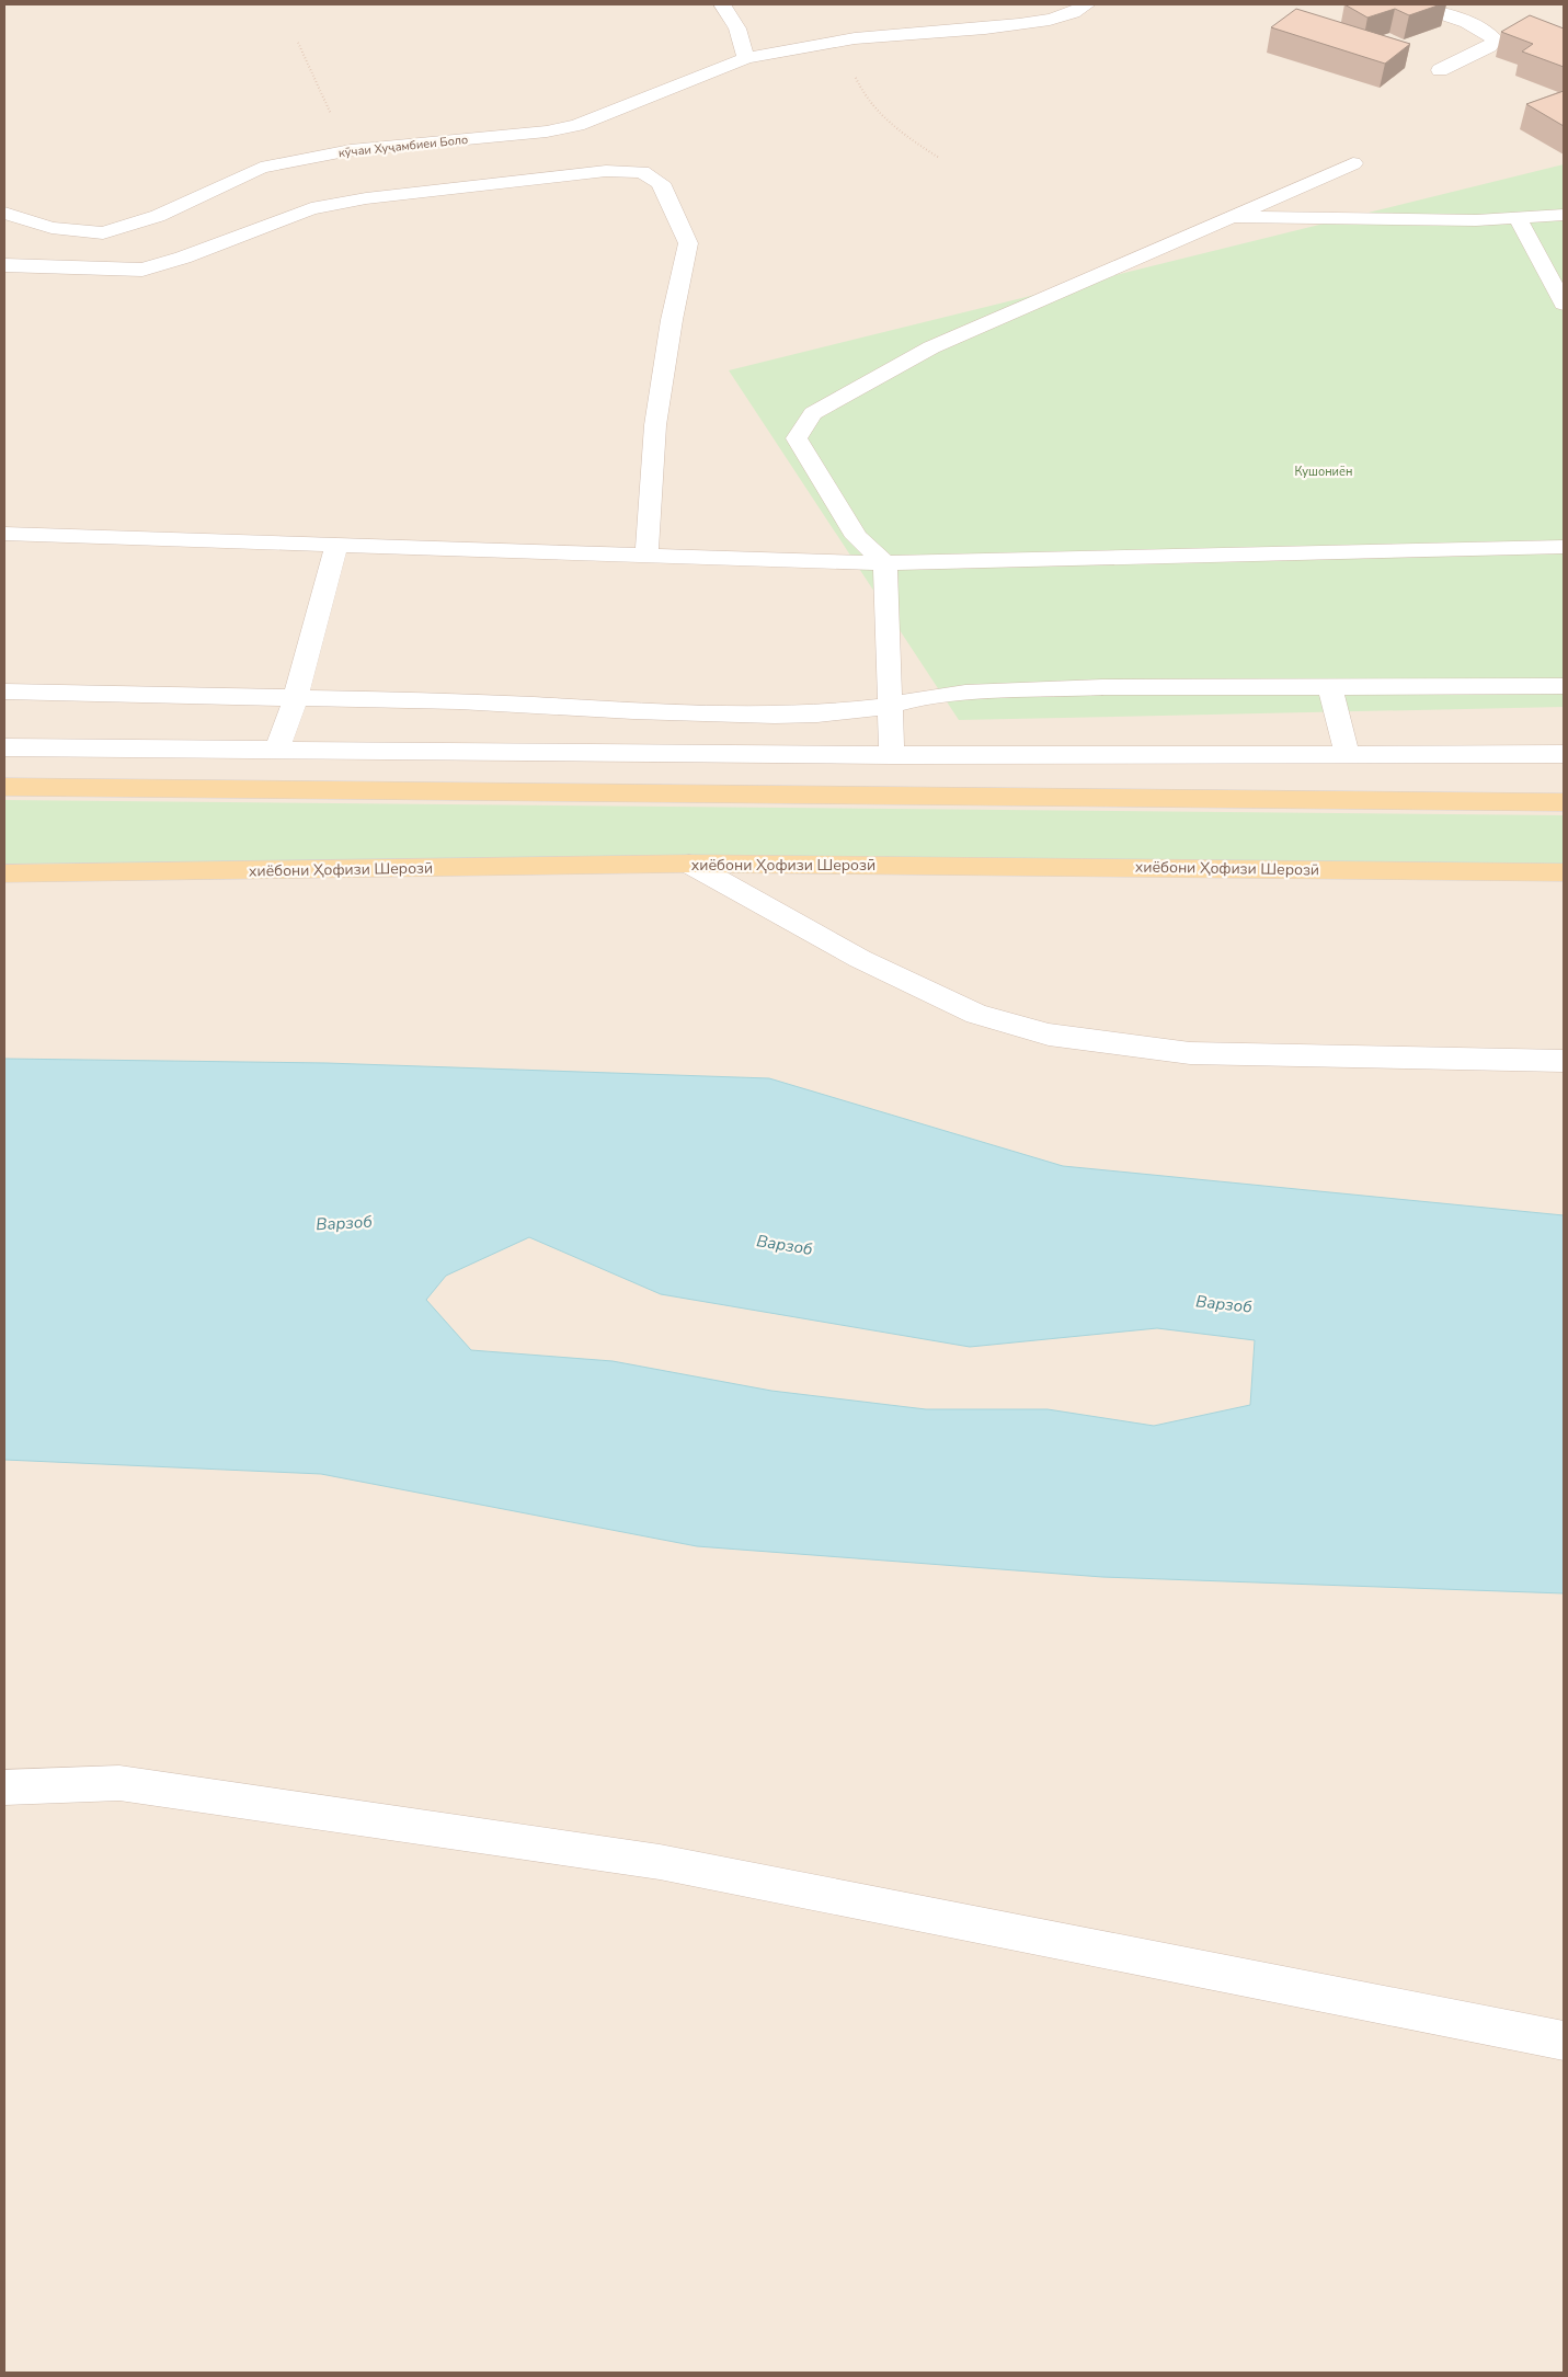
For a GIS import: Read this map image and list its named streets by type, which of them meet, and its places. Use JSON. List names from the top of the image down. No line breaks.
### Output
{"streets":{"main road":["хиёбони Ҳофизи Шерозӣ"],"street":["кӯчаи Хуҷамбиеи Боло"]},"water":["Варзоб"],"parks":["Кушониён"]}
